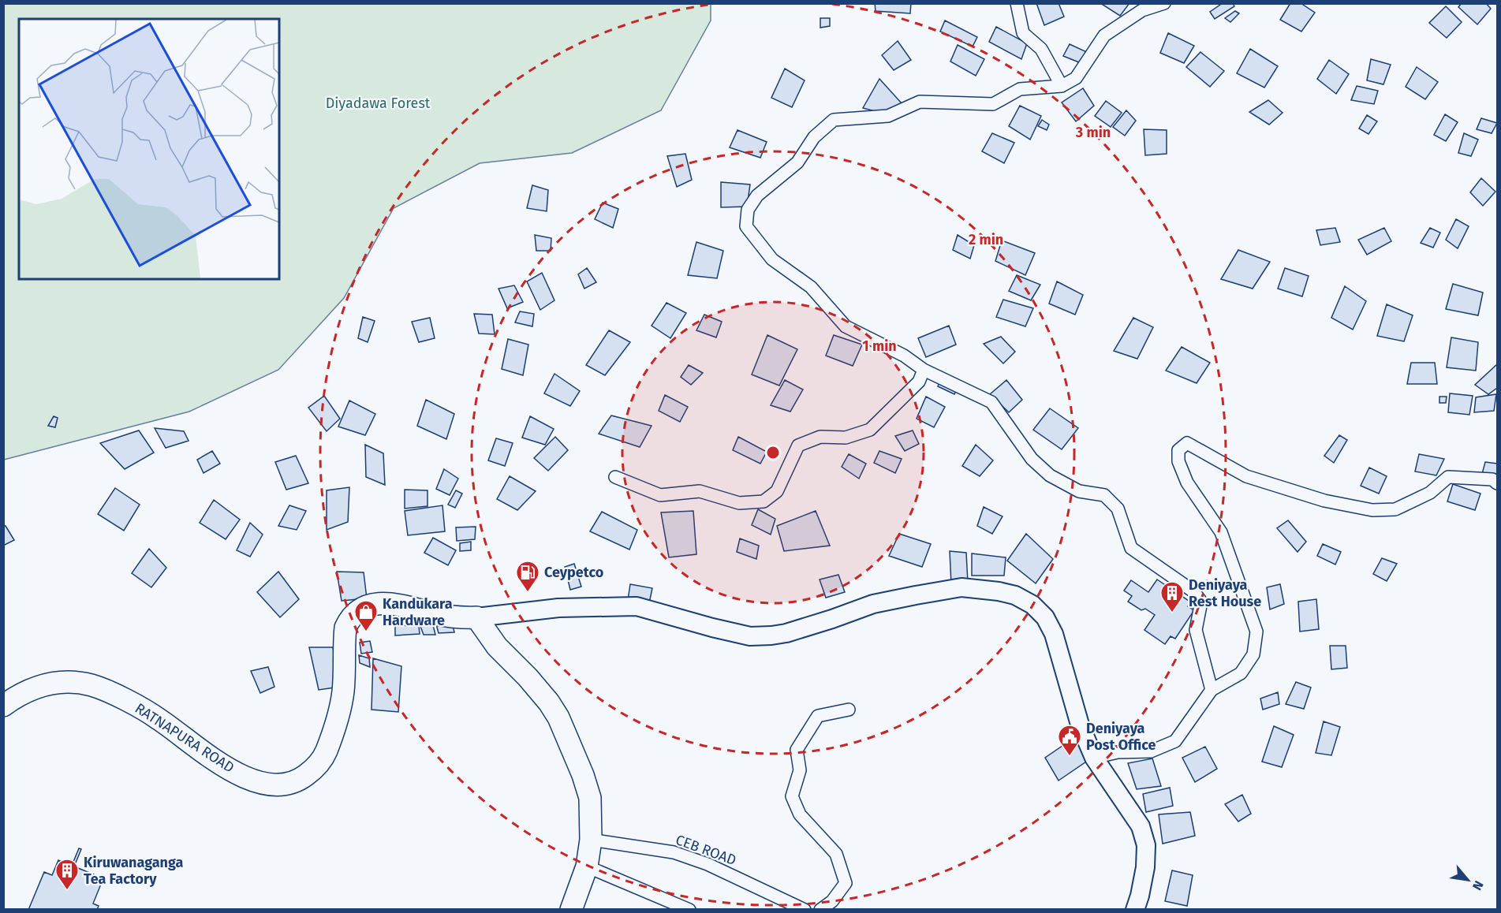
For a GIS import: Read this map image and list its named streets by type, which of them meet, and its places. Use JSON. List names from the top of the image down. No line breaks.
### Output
{"streets":{"highway":["RATNAPURA ROAD"],"street":["CEB ROAD"]},"parks":["Diyadawa Forest"],"places":{"fuel station":["Ceypetco"],"building":["Deniyaya Rest House","Kiruwanaganga Tea Factory"],"shop":["Kandukara Hardware"],"public building":["Deniyaya Post Office"]},"north":"bottom right","rings":["3 min","2 min","1 min"]}
